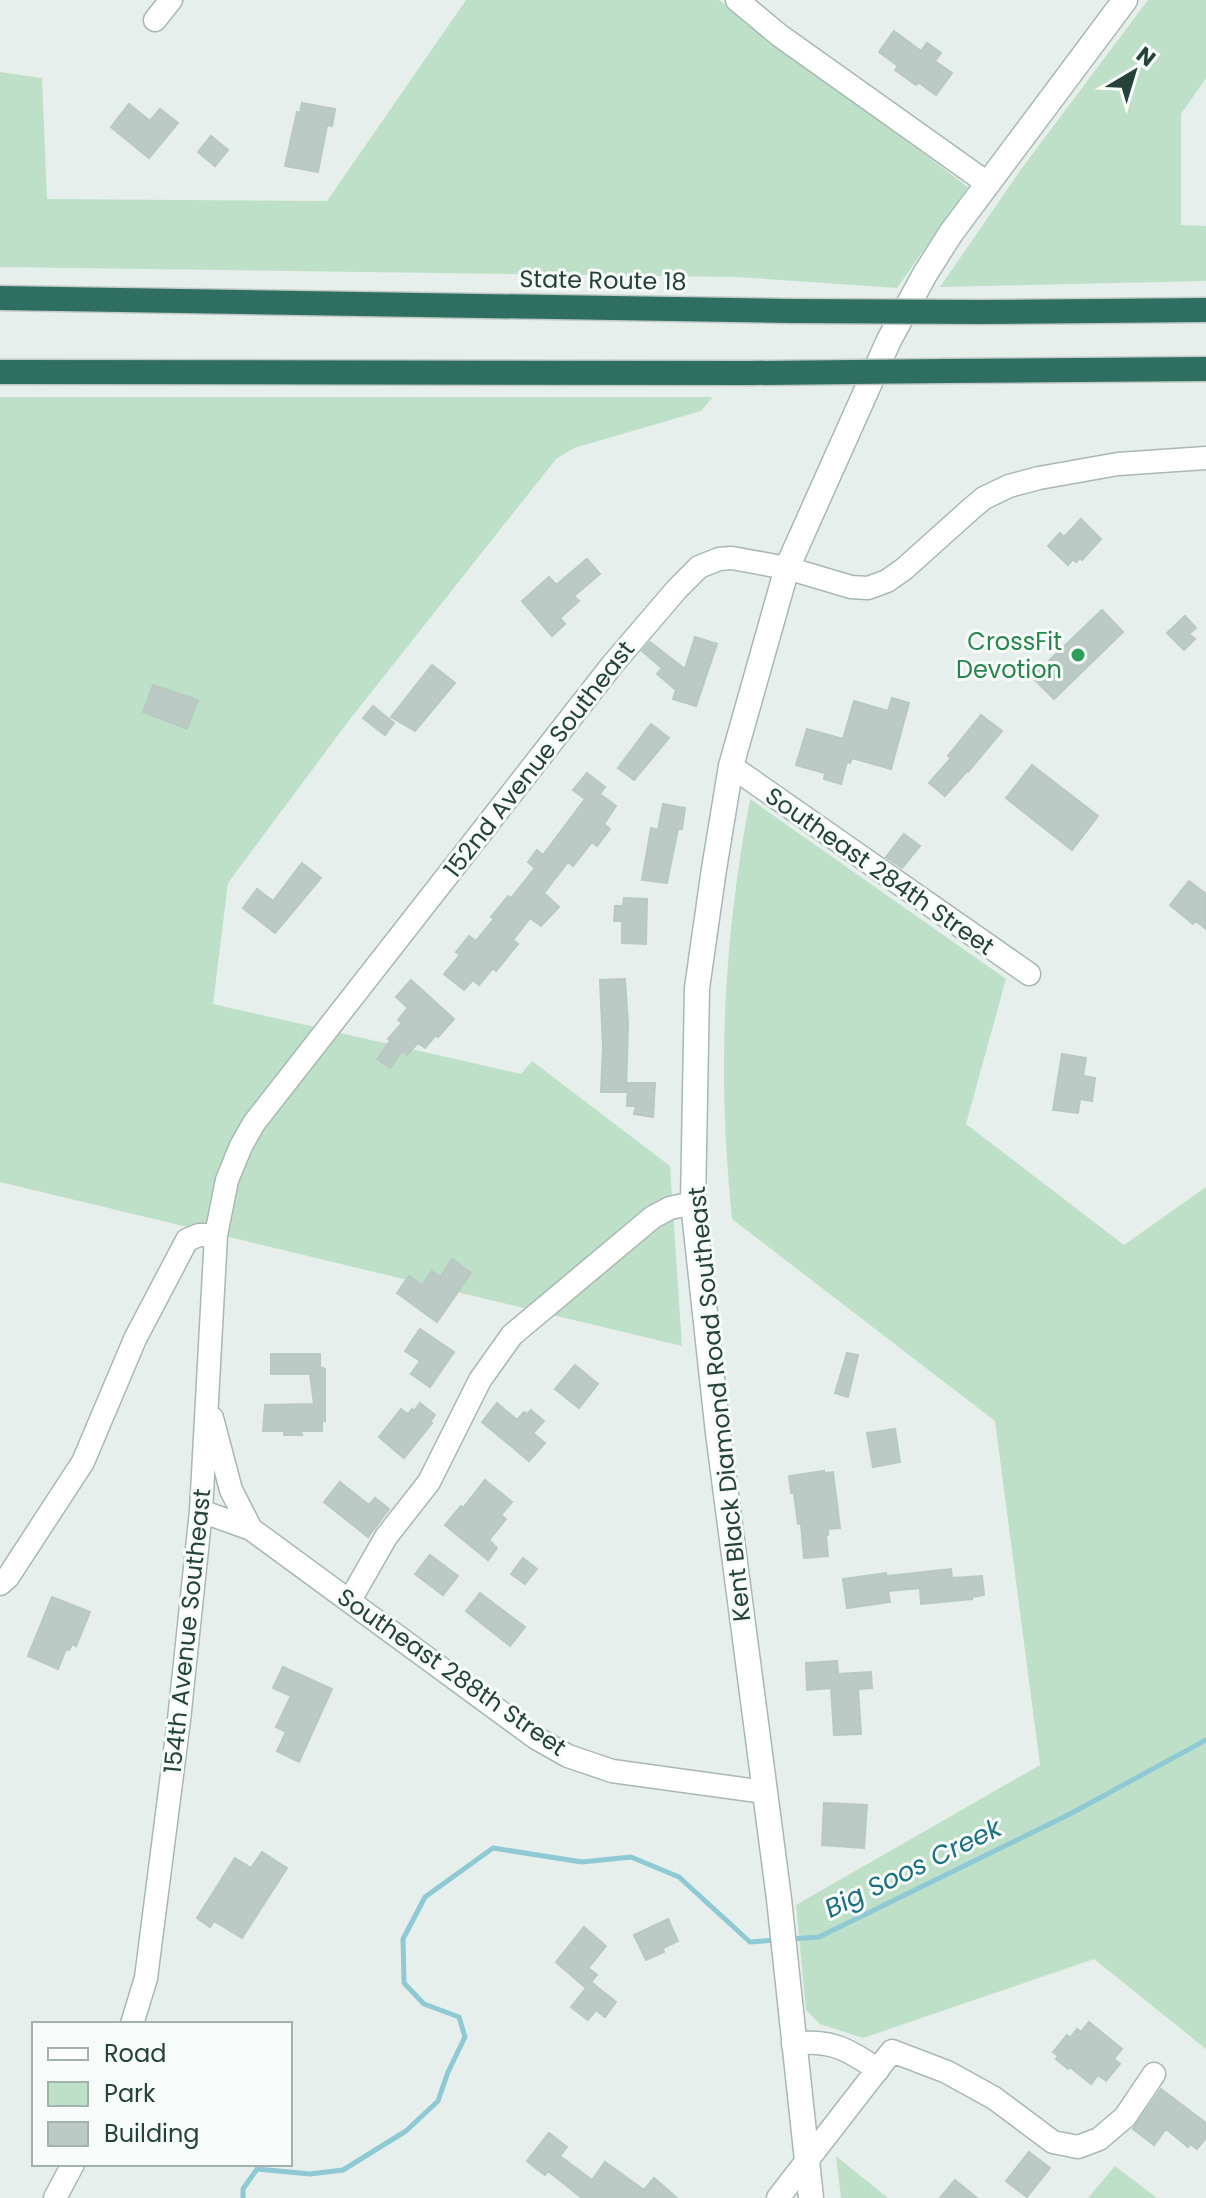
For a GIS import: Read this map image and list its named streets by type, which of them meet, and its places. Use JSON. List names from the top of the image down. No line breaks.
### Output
{"streets":{"highway":["State Route 18"],"street":["152nd Avenue Southeast","Southeast 284th Street","Kent Black Diamond Road Southeast","154th Avenue Southeast","Southeast 288th Street"]},"crossings":[["152nd Avenue Southeast","Kent Black Diamond Road Southeast"],["152nd Avenue Southeast","154th Avenue Southeast"],["Southeast 284th Street","Kent Black Diamond Road Southeast"],["Kent Black Diamond Road Southeast","Southeast 288th Street"],["154th Avenue Southeast","Southeast 288th Street"]],"water":["Big Soos Creek"],"places":["CrossFit Devotion"],"legend":["Road","Park","Building"],"north":"top right"}
